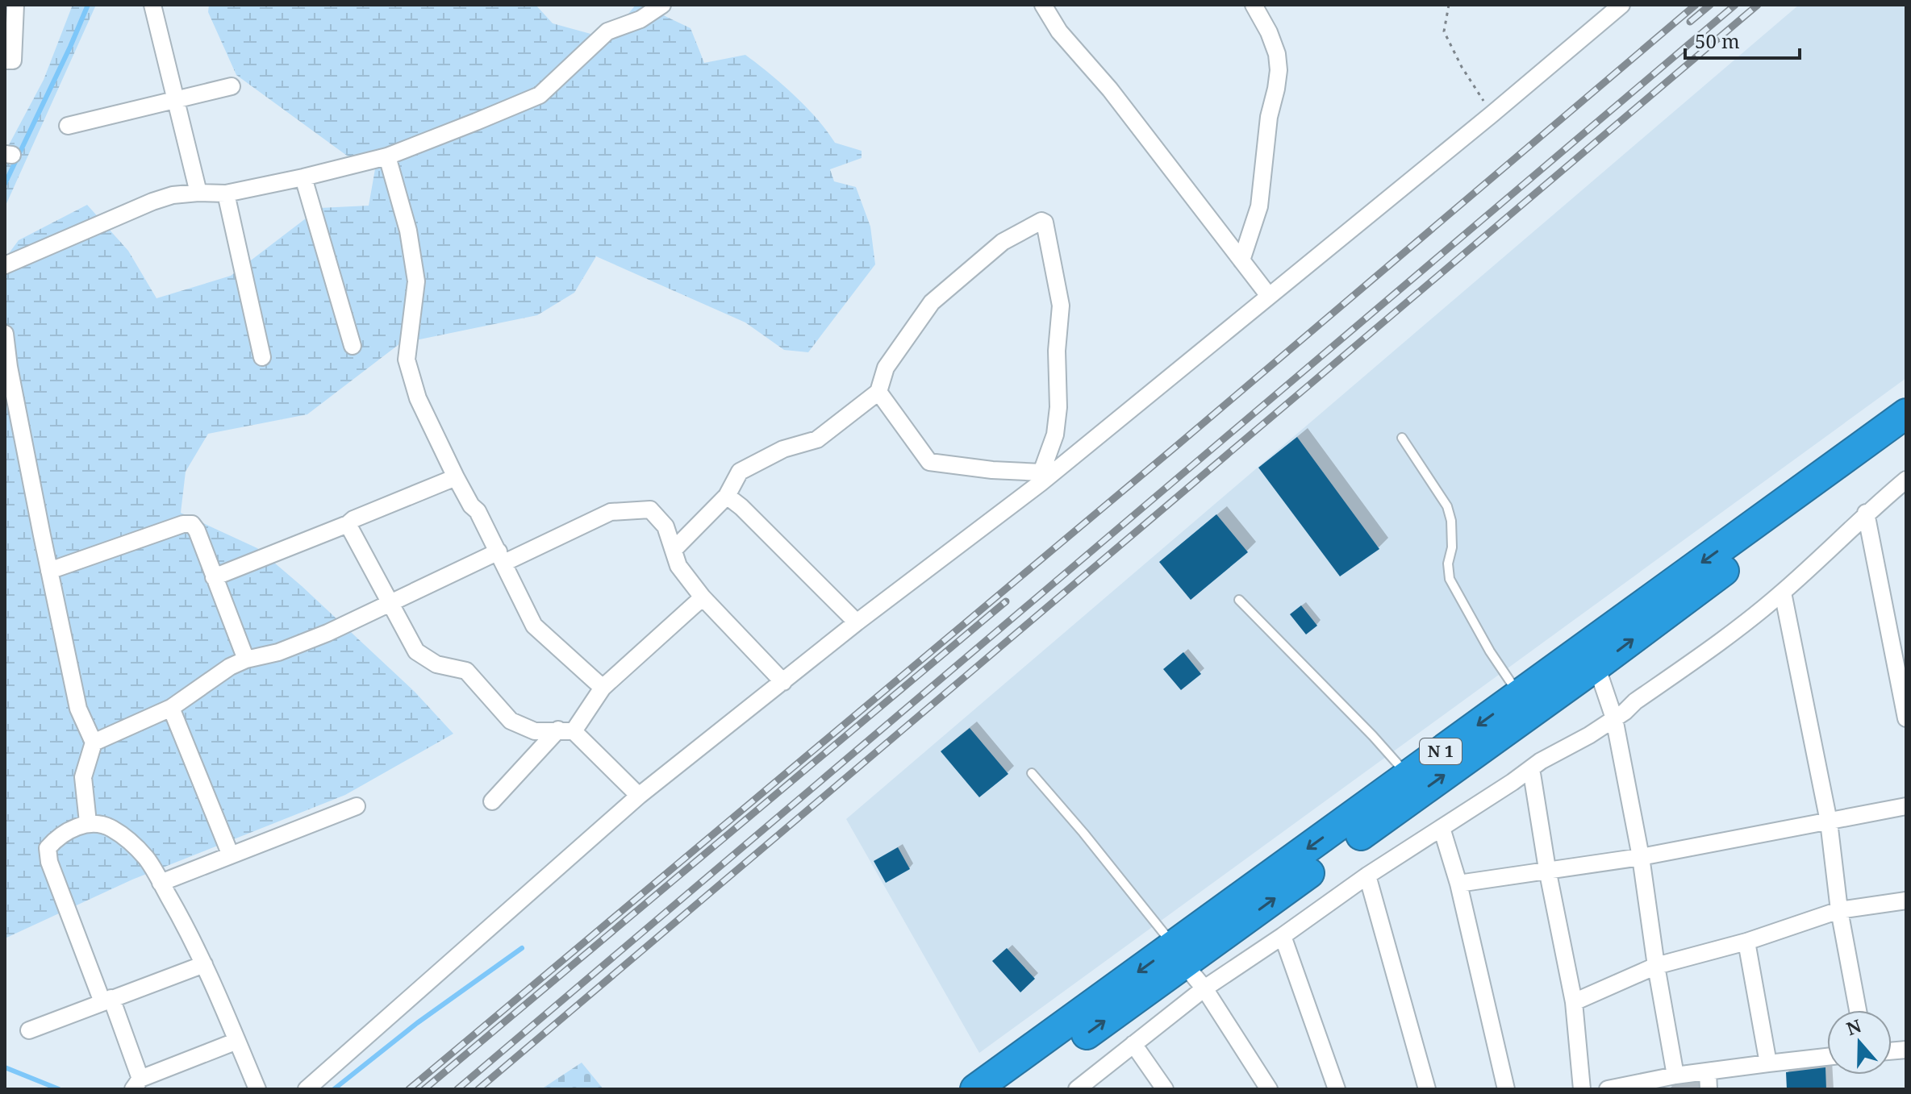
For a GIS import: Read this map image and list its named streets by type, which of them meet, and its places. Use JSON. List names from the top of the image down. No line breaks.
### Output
{"streets":{"highway":["N 1"]},"scale_bar":"50 m","north":"top"}
